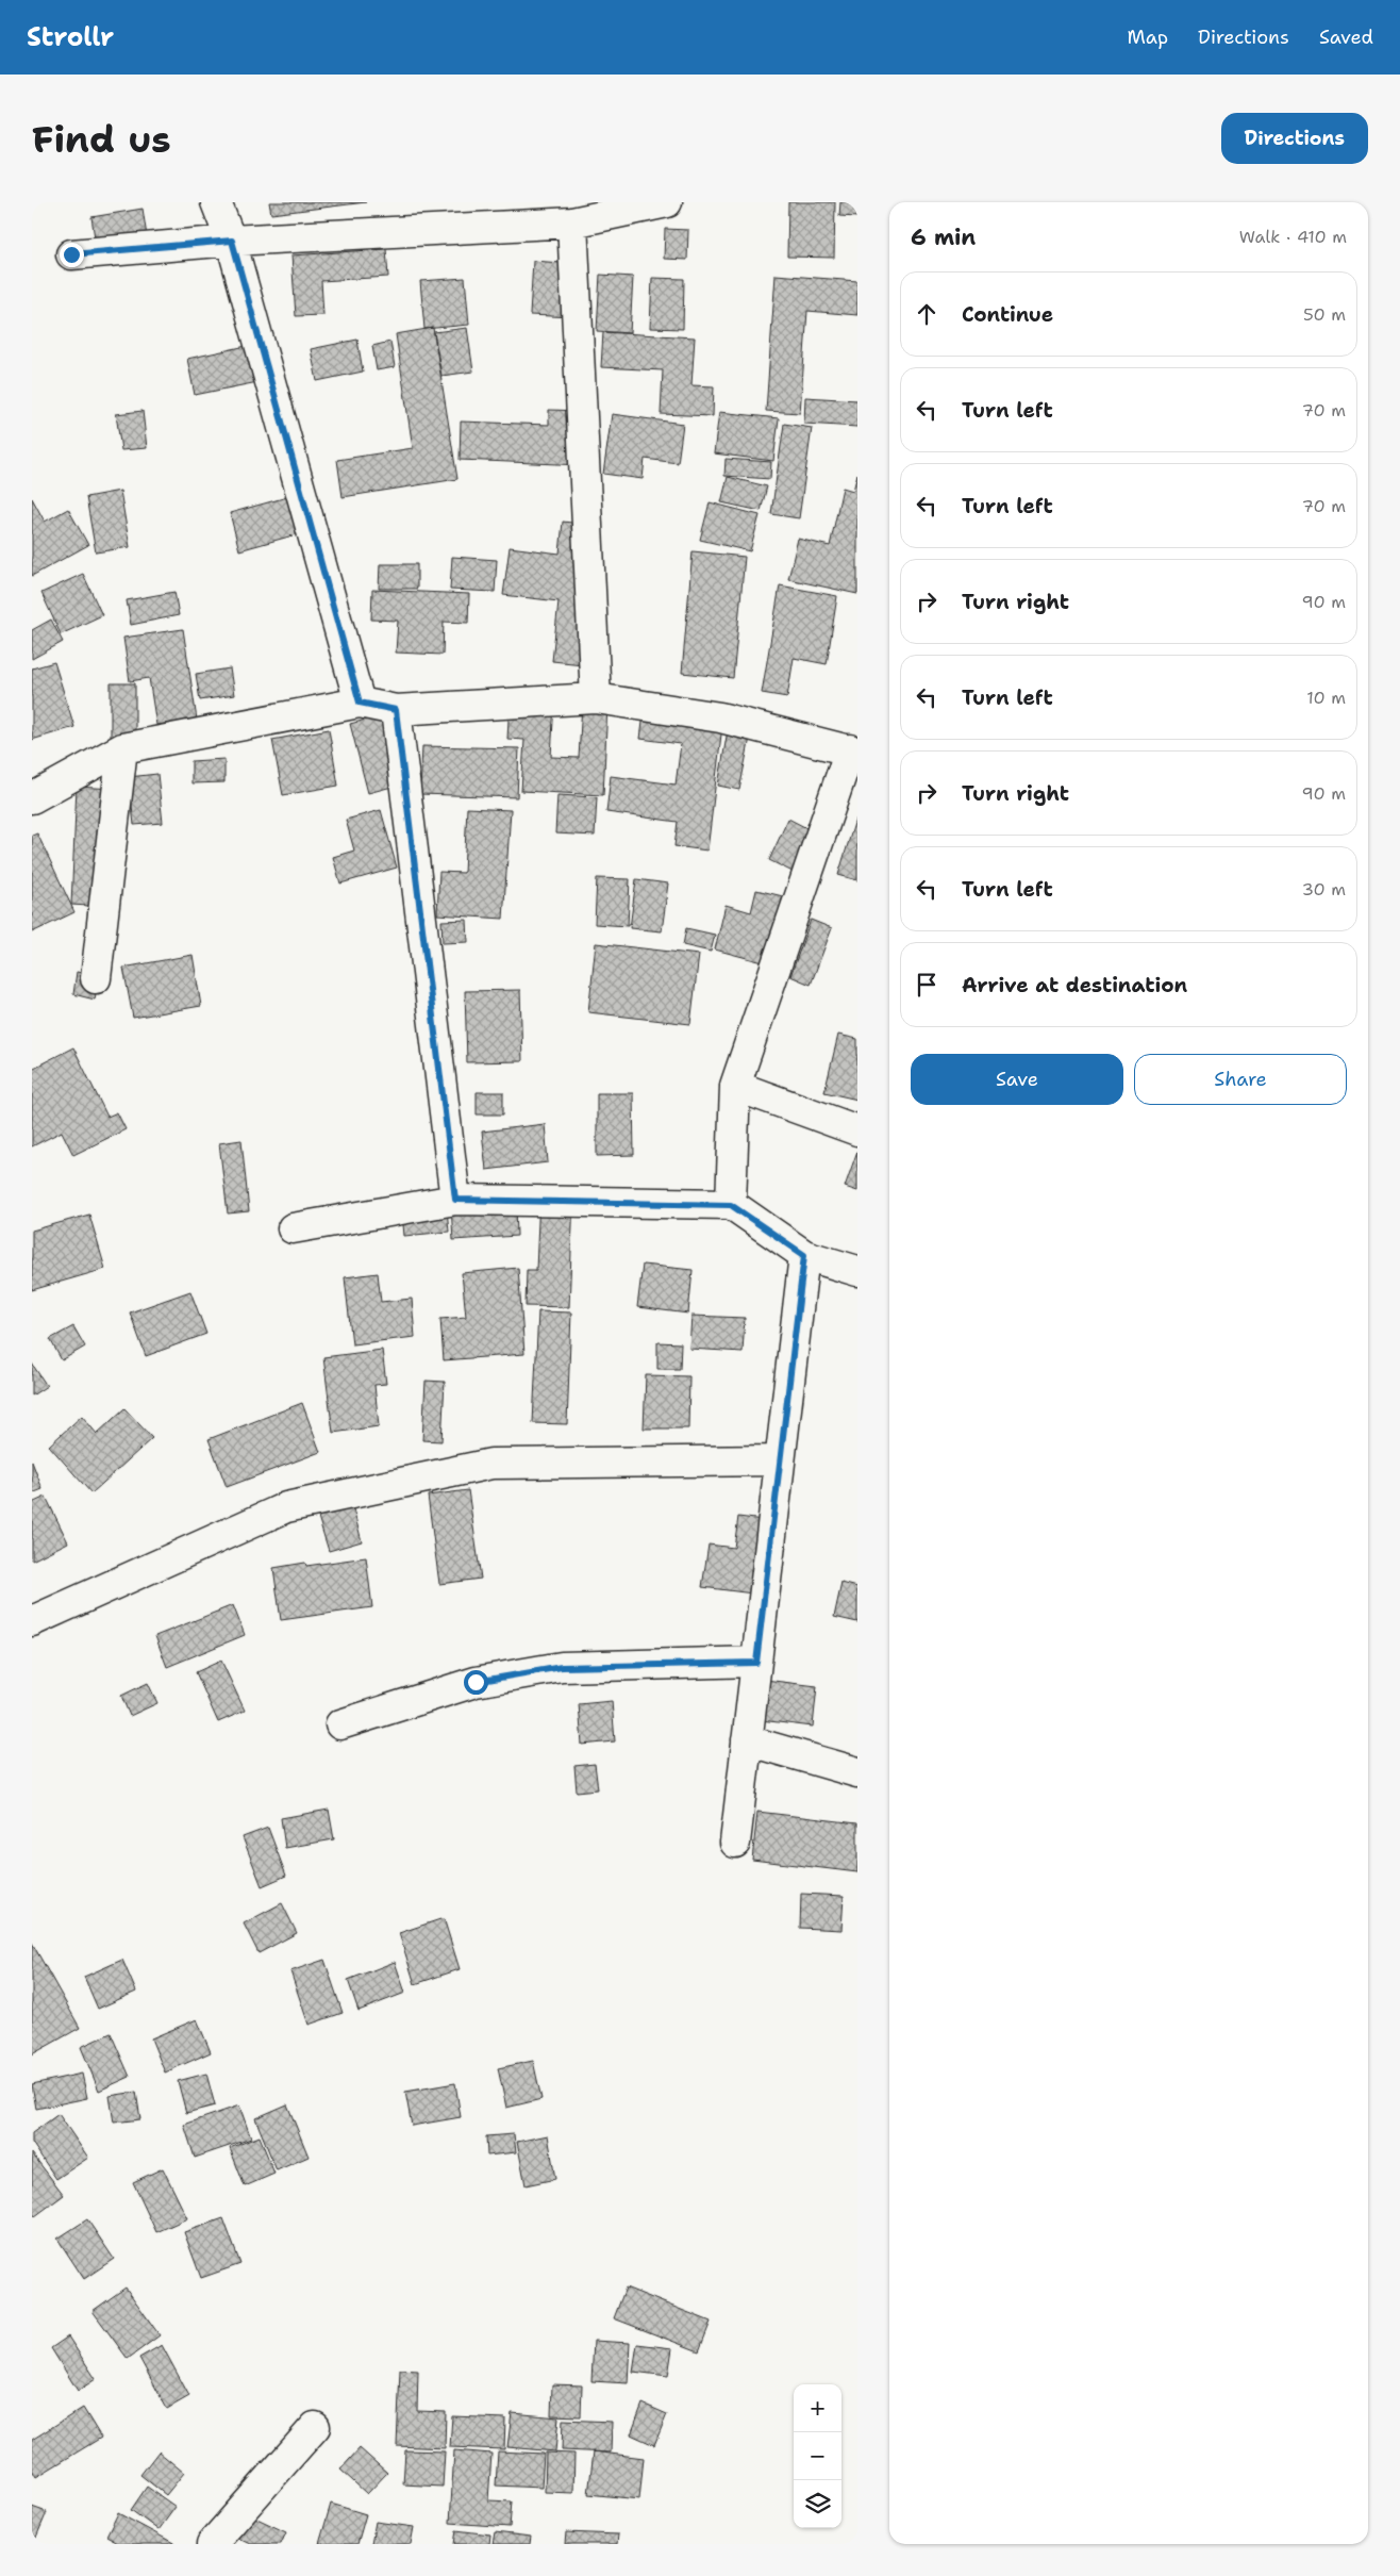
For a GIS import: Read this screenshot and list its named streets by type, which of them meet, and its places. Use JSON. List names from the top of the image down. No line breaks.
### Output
{"page":{"header":"Strollr","nav":["Map","Directions","Saved"],"buttons":["Directions",["Save","Share"]],"title":"Find us","heading":["6 min","Walk · 410 m"],"list":[["Continue","50 m"],["Turn left","70 m"],["Turn left","70 m"],["Turn right","90 m"],["Turn left","10 m"],["Turn right","90 m"],["Turn left","30 m"],"Arrive at destination"],"map_buttons":["+","−"]}}
